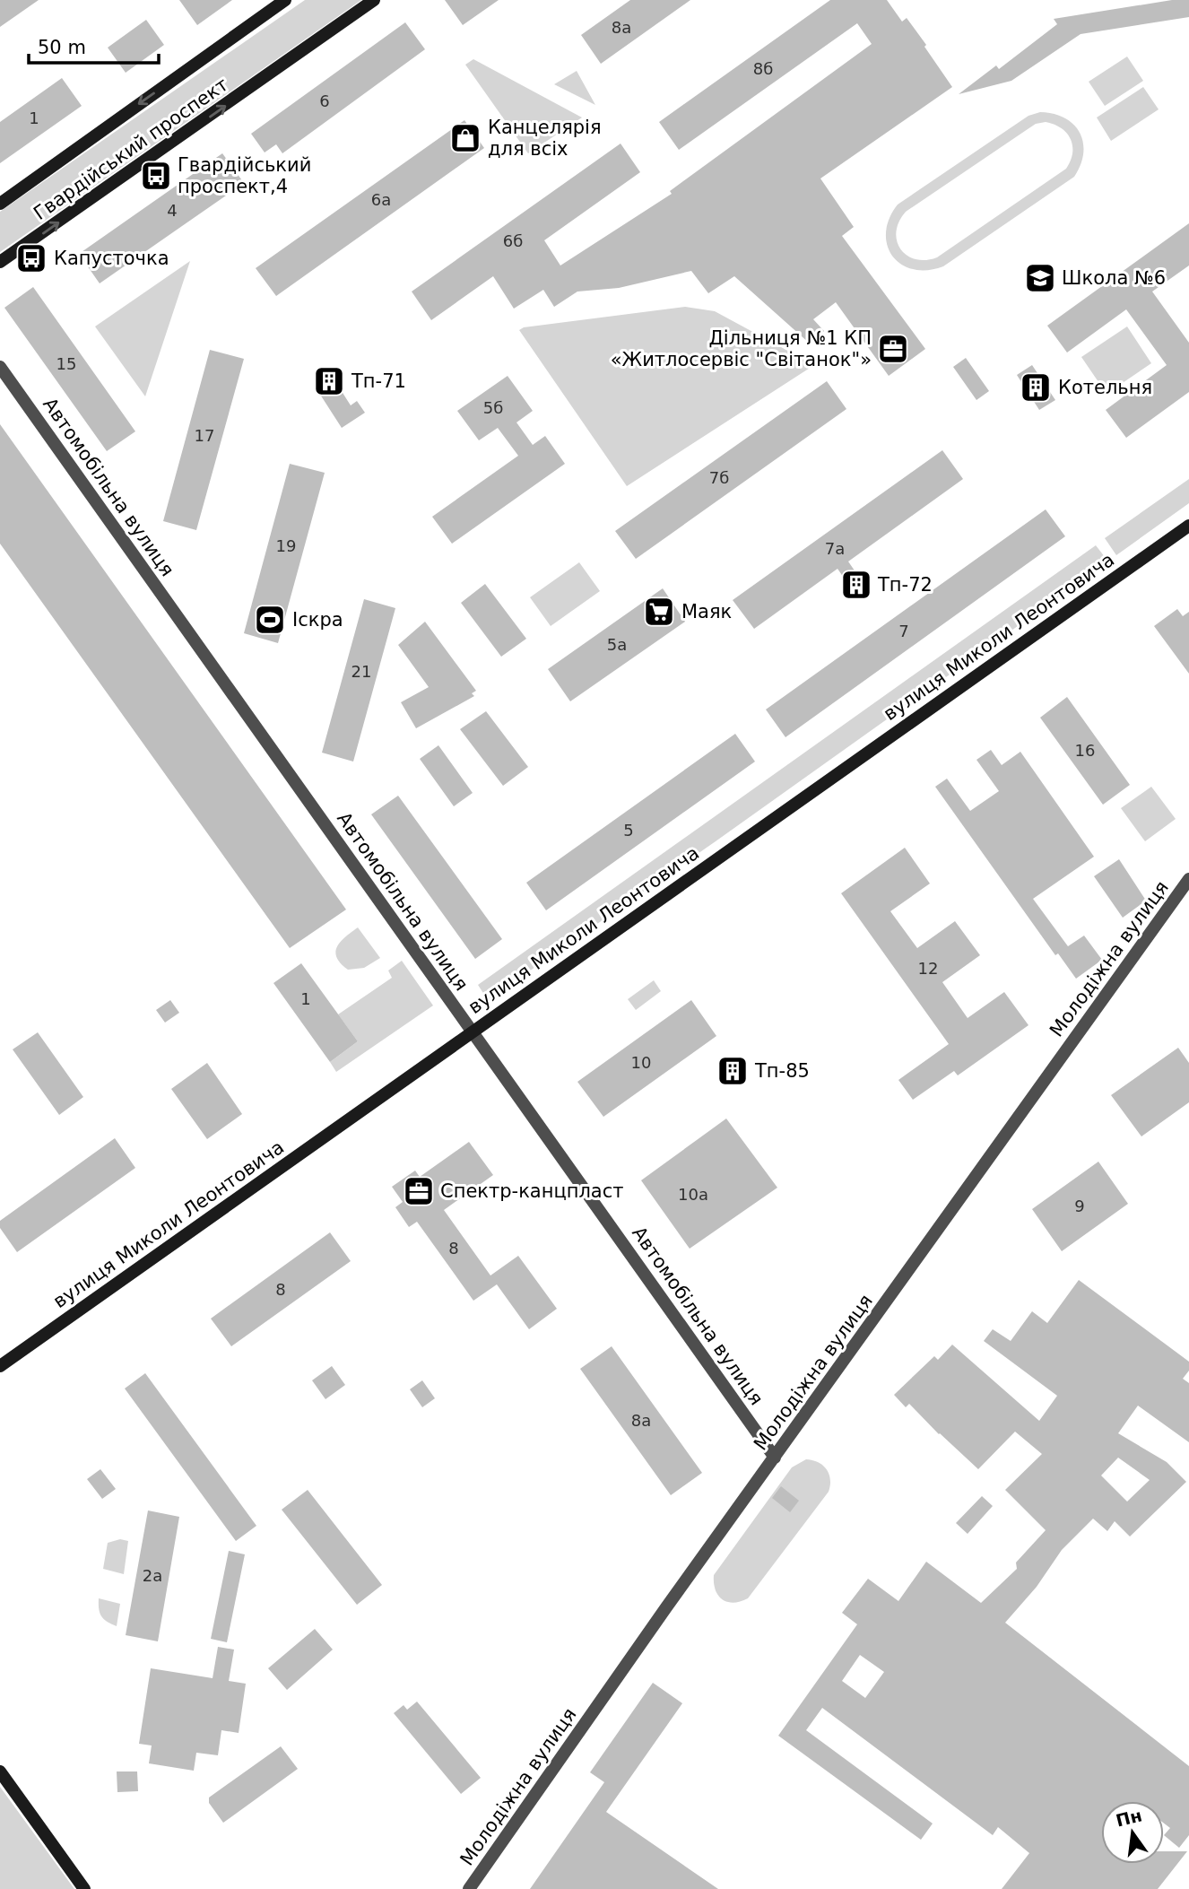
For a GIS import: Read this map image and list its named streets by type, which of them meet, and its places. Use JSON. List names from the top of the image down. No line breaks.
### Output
{"streets":{"street":["Гвардійський проспект","Автомобільна вулиця","вулиця Миколи Леонтовича","Молодіжна вулиця"]},"crossings":[["Автомобільна вулиця","вулиця Миколи Леонтовича"],["Автомобільна вулиця","Молодіжна вулиця"]],"places":{"shop":["Канцелярiя для всiх"],"bus stop":["Гвардійський проспект,4","Капусточка"],"school or university":["Школа №6"],"office":["Дільниця №1 КП «Житлосервіс \"Світанок\"»","Спектр-канцпласт"],"building":["Тп-71","Котельня","Тп-72","Тп-85"],"supermarket":["Маяк"],"sports":["Іскра"]},"house_numbers":["8а","8б","6","1","6а","4","6б","15","5б","17","7б","19","7а","7","5а","21","16","5","12","1","10","10а","9","8","8","8а","2а"],"scale_bar":"50 m","north":"top"}
